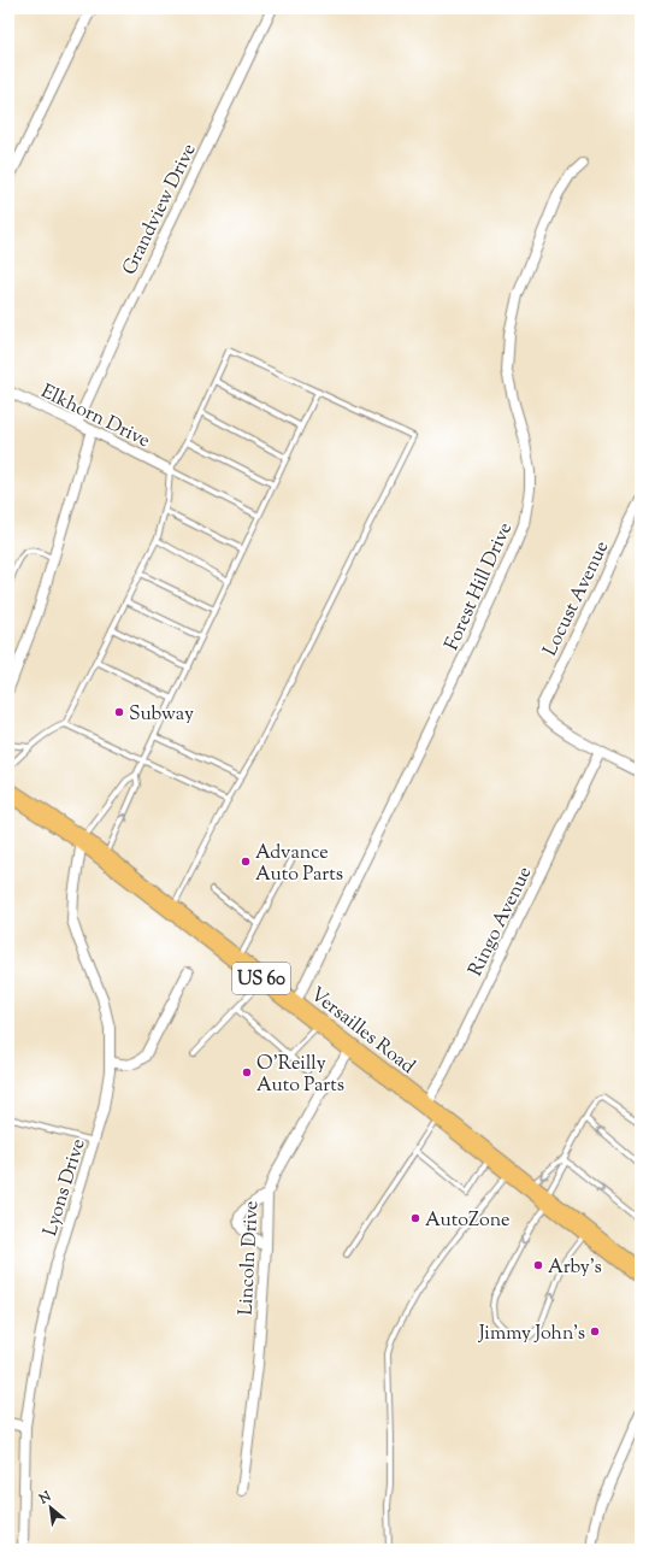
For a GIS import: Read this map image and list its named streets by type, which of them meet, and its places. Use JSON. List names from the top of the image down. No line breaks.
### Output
{"streets":{"highway":["US 60","Versailles Road"],"street":["Grandview Drive","Elkhorn Drive","Forest Hill Drive","Locust Avenue","Ringo Avenue","Lyons Drive","Lincoln Drive"]},"crossings":[["Grandview Drive","Elkhorn Drive"],["Forest Hill Drive","Versailles Road"],["Locust Avenue","Ringo Avenue"],["Ringo Avenue","Versailles Road"],["Versailles Road","Lyons Drive"],["Versailles Road","Lincoln Drive"]],"places":["Subway","Advance Auto Parts","O'Reilly Auto Parts","AutoZone","Arby's","Jimmy John's"],"north":"top left"}
